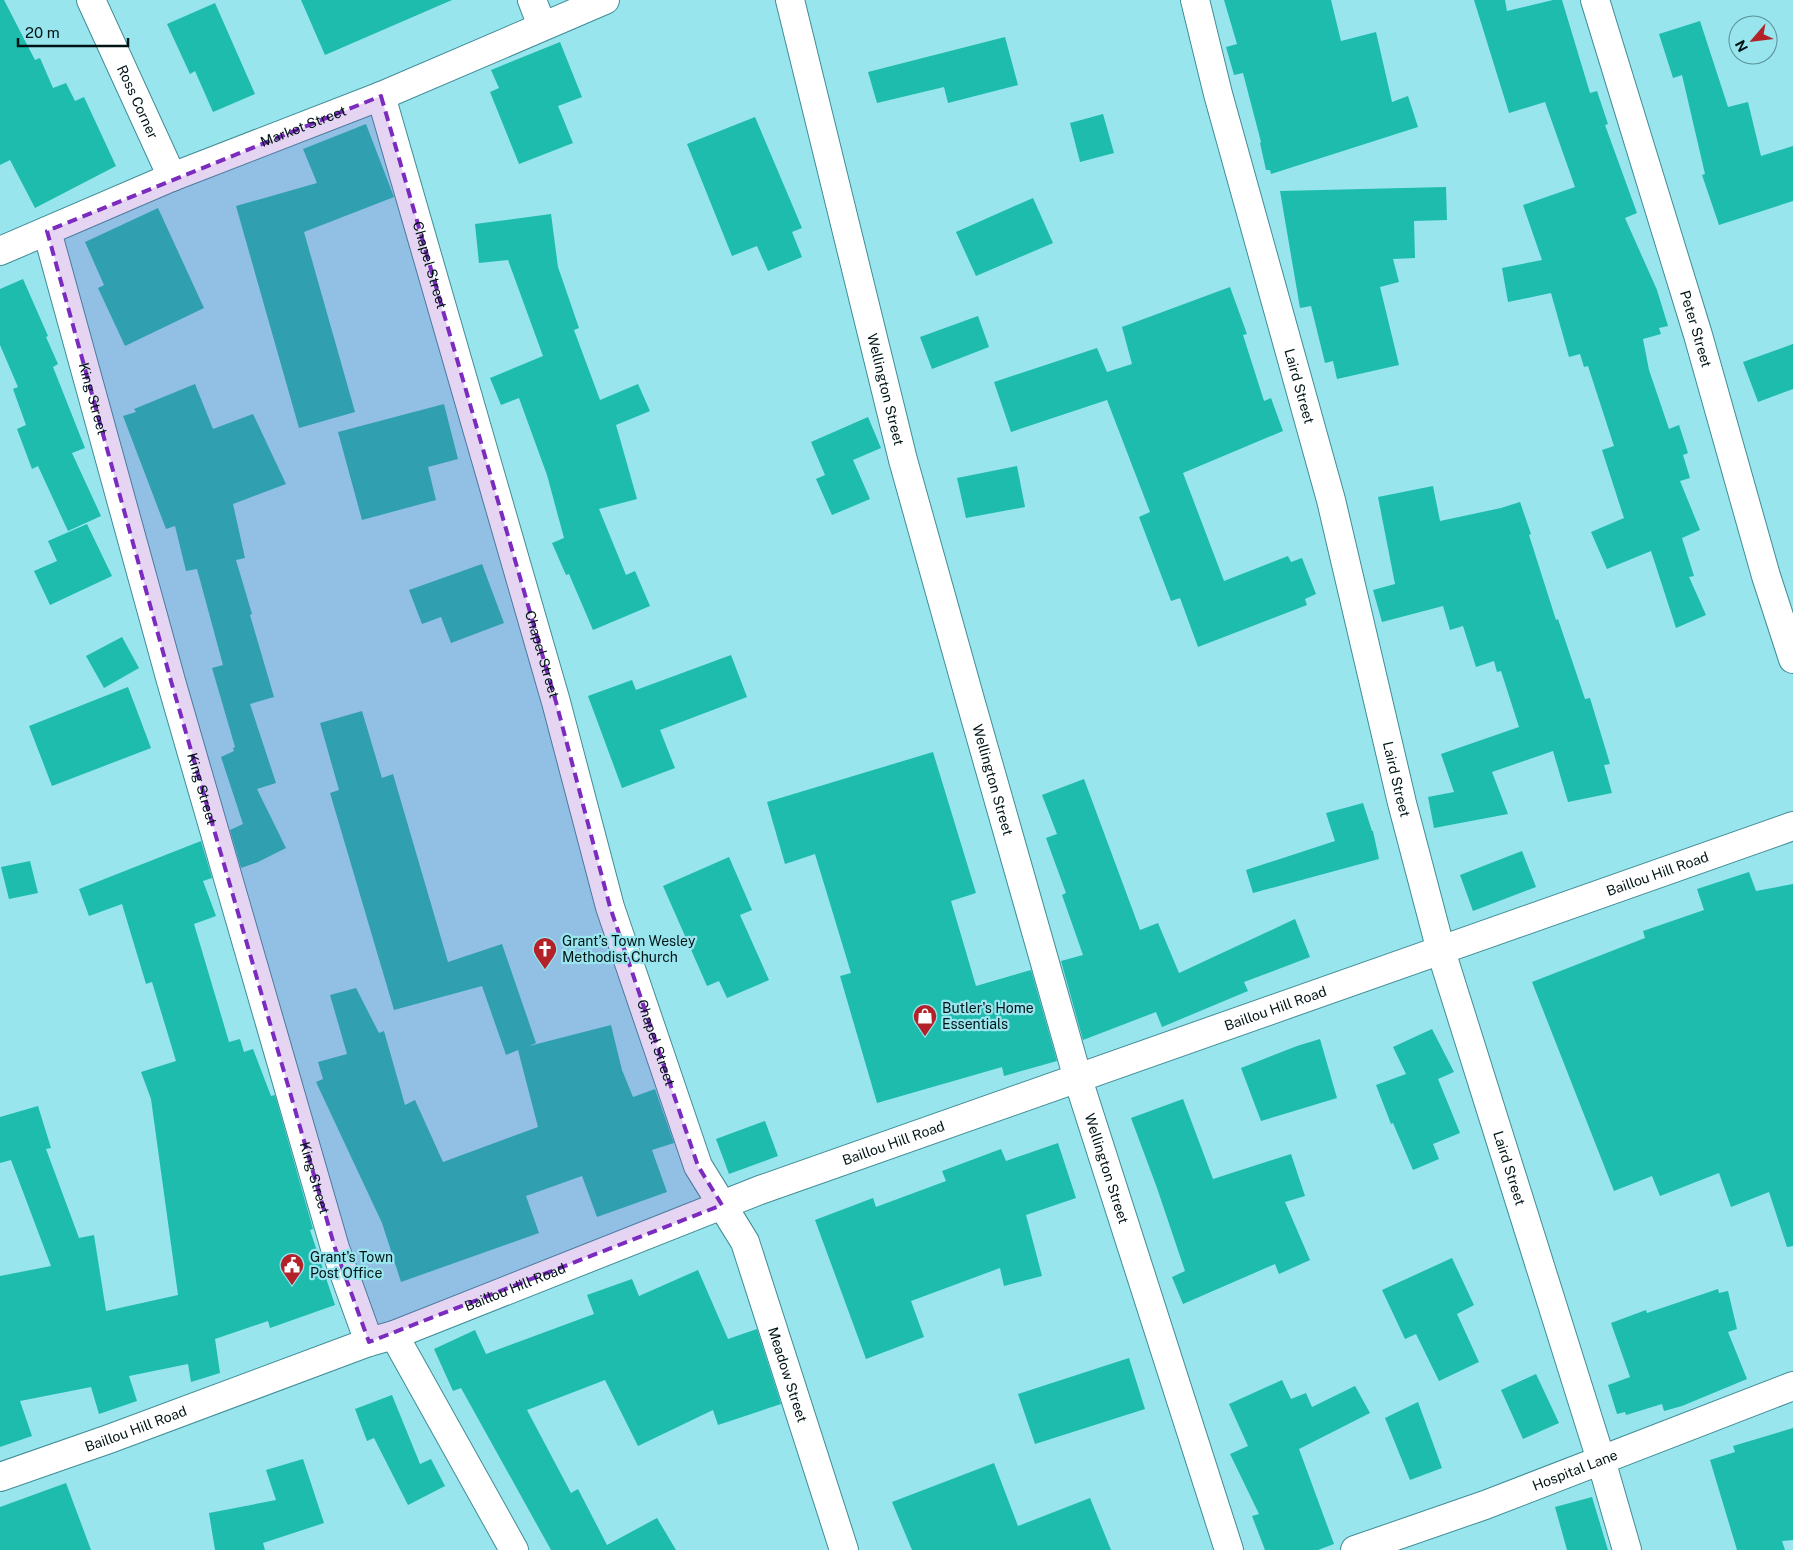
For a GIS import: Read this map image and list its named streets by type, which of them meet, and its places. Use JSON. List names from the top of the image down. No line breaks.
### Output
{"streets":{"street":["Ross Corner","Market Street","Chapel Street","Peter Street","Laird Street","Wellington Street","King Street","Baillou Hill Road","Meadow Street","Hospital Lane"]},"crossings":[["Ross Corner","Market Street"],["Market Street","Chapel Street"],["Market Street","King Street"],["Chapel Street","Baillou Hill Road"],["Chapel Street","Meadow Street"],["Laird Street","Baillou Hill Road"],["Laird Street","Hospital Lane"],["Wellington Street","Baillou Hill Road"],["King Street","Baillou Hill Road"],["Baillou Hill Road","Meadow Street"]],"places":{"church":["Grant’s Town Wesley Methodist Church"],"shop":["Butler's Home Essentials"],"public building":["Grant's Town Post Office"]},"scale_bar":"20 m","north":"bottom left"}
